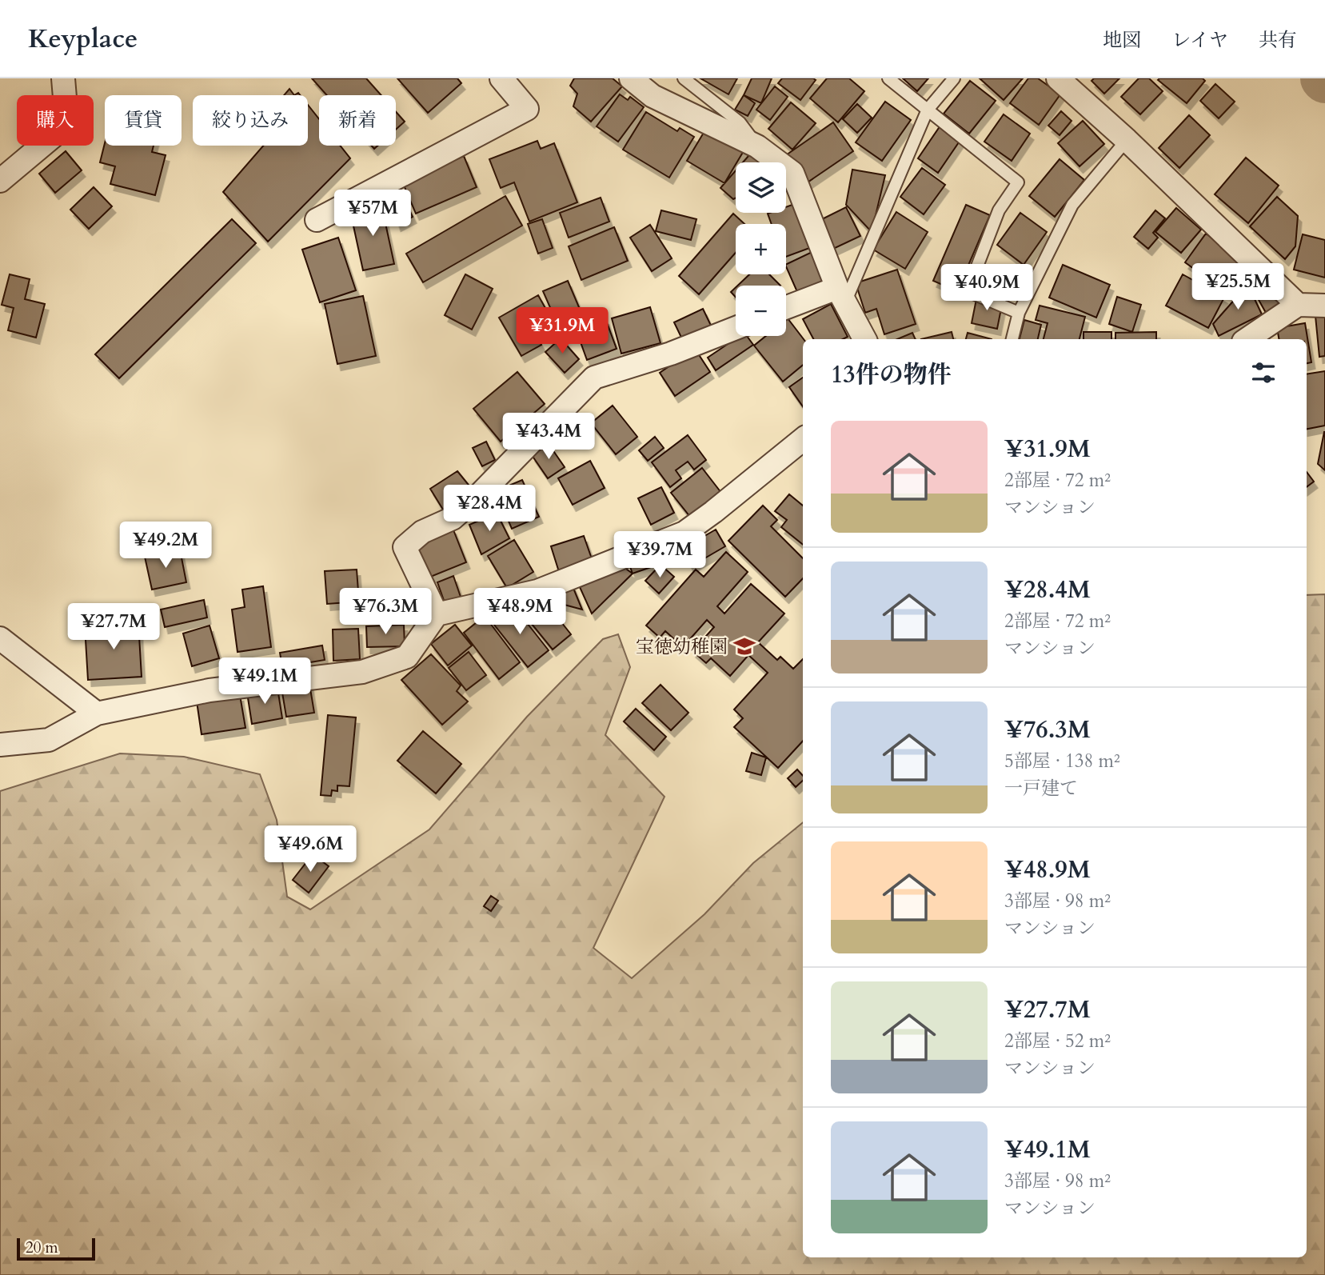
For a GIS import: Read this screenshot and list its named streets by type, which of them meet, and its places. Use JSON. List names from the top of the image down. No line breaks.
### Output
{"places":{"school or university":["宝徳幼稚園"]},"scale_bar":"20 m","page":{"header":"Keyplace","nav":["地図","レイヤ","共有"],"chip":["購入","賃貸","絞り込み","新着"],"map_buttons":["+","−"],"price":["¥57M","¥25.5M","¥40.9M","¥31.9M","¥43.4M","¥28.4M","¥49.2M","¥39.7M","¥76.3M","¥48.9M","¥27.7M","¥49.1M","¥49.6M"],"heading":"13件の物件","list":[{"name":"¥31.9M","note":"2部屋 · 72 m² · マンション"},{"name":"¥28.4M","note":"2部屋 · 72 m² · マンション"},{"name":"¥76.3M","note":"5部屋 · 138 m² · 一戸建て"},{"name":"¥48.9M","note":"3部屋 · 98 m² · マンション"},{"name":"¥27.7M","note":"2部屋 · 52 m² · マンション"},{"name":"¥49.1M","note":"3部屋 · 98 m² · マンション"}],"scale":"20 m"}}
